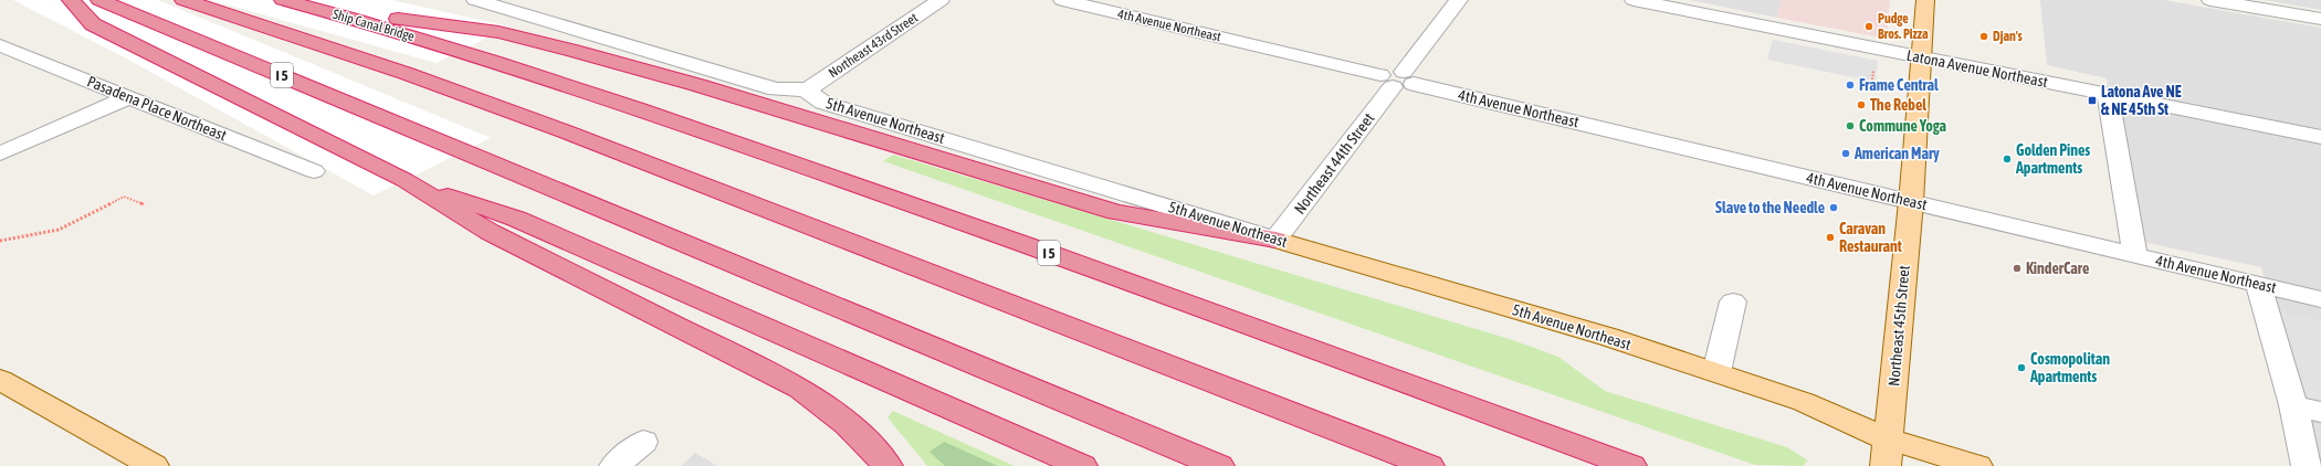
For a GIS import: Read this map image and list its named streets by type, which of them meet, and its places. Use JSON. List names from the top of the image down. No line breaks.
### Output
{"streets":{"highway":["Ship Canal Bridge","I 5"],"main road":["5th Avenue Northeast","Northeast 45th Street"],"street":["4th Avenue Northeast","Northeast 43rd Street","Latona Avenue Northeast","Pasadena Place Northeast","Northeast 44th Street"]},"crossings":[["Ship Canal Bridge","I 5"],["4th Avenue Northeast","Northeast 44th Street"],["4th Avenue Northeast","Northeast 45th Street"],["Northeast 43rd Street","5th Avenue Northeast"],["Latona Avenue Northeast","Northeast 45th Street"],["5th Avenue Northeast","Northeast 44th Street"],["5th Avenue Northeast","Northeast 45th Street"]],"places":{"other":["Pudge Bros. Pizza","Djan's","Frame Central","The Rebel","Commune Yoga","American Mary","Golden Pines Apartments","Slave to the Needle","Caravan Restaurant","KinderCare","Cosmopolitan Apartments"],"transit":["Latona Ave NE & NE 45th St"]}}
